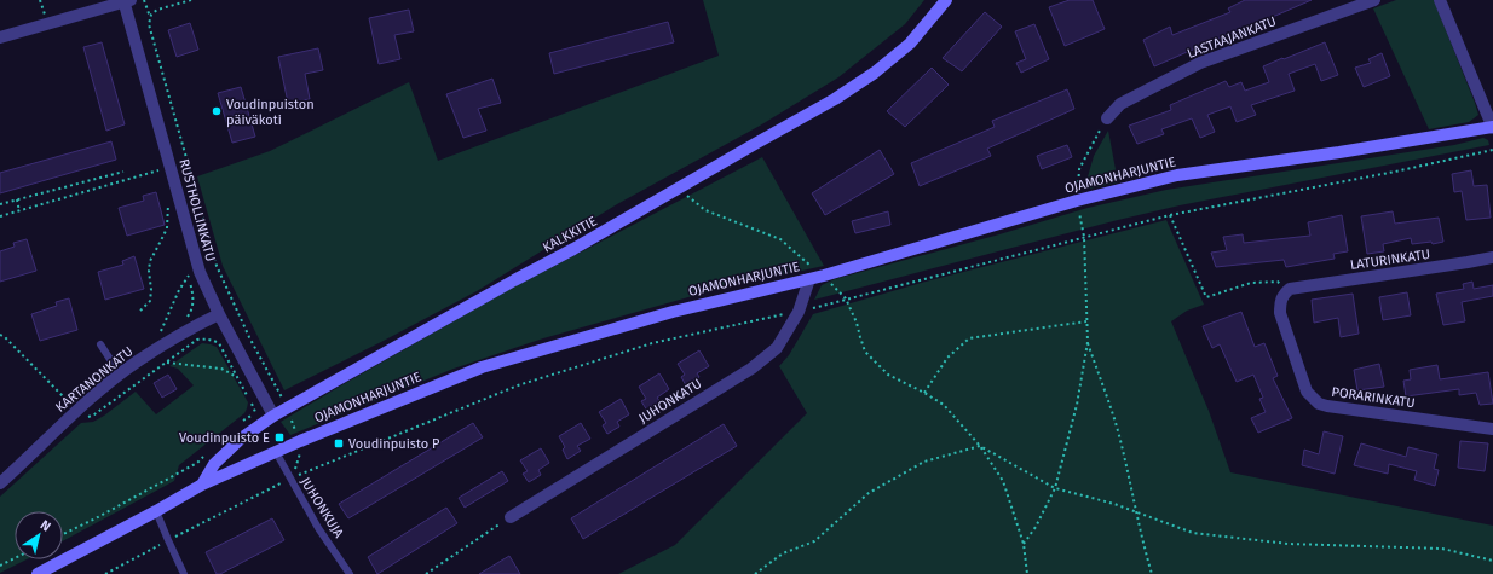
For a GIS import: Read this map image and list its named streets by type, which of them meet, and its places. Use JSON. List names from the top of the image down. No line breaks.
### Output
{"streets":{"main road":["OJAMONHARJUNTIE","KALKKITIE"],"street":["LASTAAJANKATU","RUSTHOLLINKATU","LATURINKATU","KARTANONKATU","PORARINKATU","JUHONKATU"],"lane":["JUHONKUJA"]},"crossings":[["OJAMONHARJUNTIE","KALKKITIE"],["OJAMONHARJUNTIE","JUHONKATU"],["OJAMONHARJUNTIE","JUHONKUJA"],["RUSTHOLLINKATU","KALKKITIE"],["RUSTHOLLINKATU","KARTANONKATU"],["LATURINKATU","PORARINKATU"]],"places":{"other":["Voudinpuiston päiväkoti"],"transit":["Voudinpuisto E","Voudinpuisto P"]},"north":"top right"}
